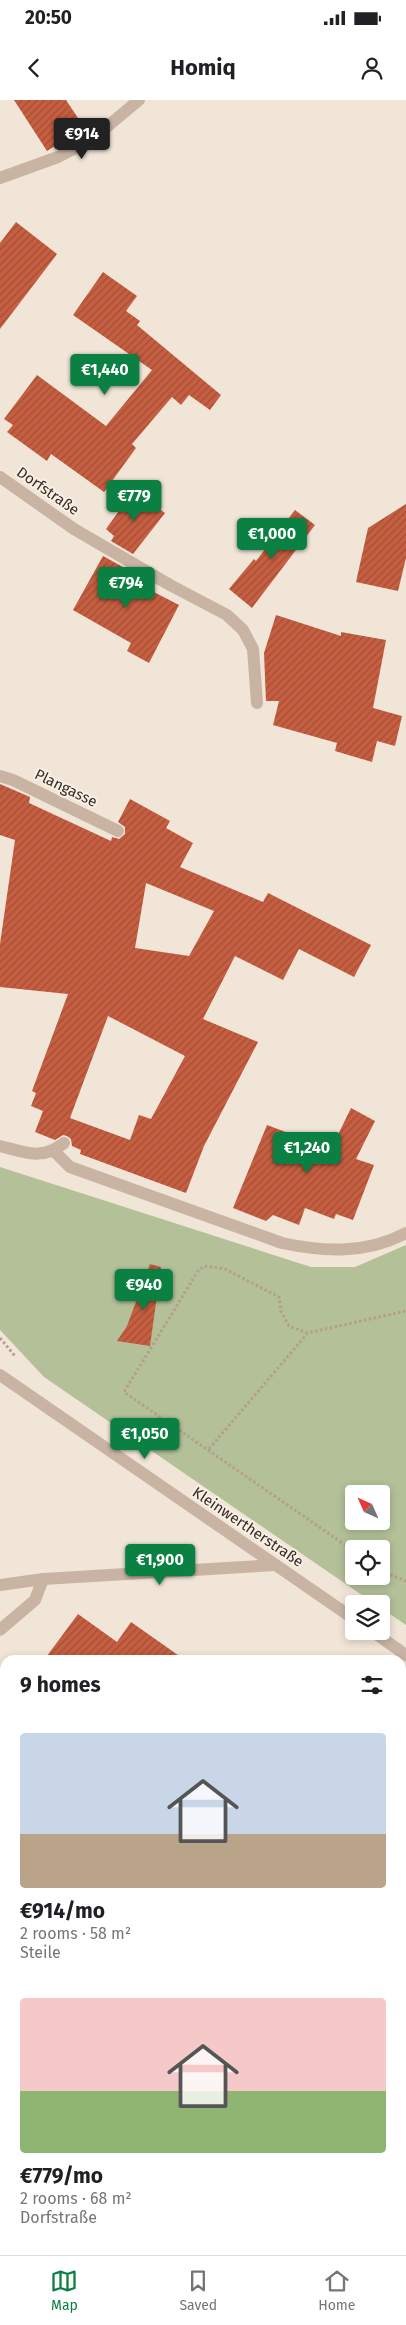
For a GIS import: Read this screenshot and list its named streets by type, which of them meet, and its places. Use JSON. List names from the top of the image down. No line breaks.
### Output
{"streets":{"street":["Dorfstraße","Plangasse","Kleinwertherstraße"]},"north":"top left","page":{"status":"20:50","header":"Homiq","price":["€914","€1,440","€779","€1,000","€794","€1,240","€940","€1,050","€1,900"],"heading":"9 homes","list":[{"name":"€914/mo","note":"2 rooms · 58 m² · Steile"},{"name":"€779/mo","note":"2 rooms · 68 m² · Dorfstraße"}],"tabs":["Map","Saved","Home"]}}
